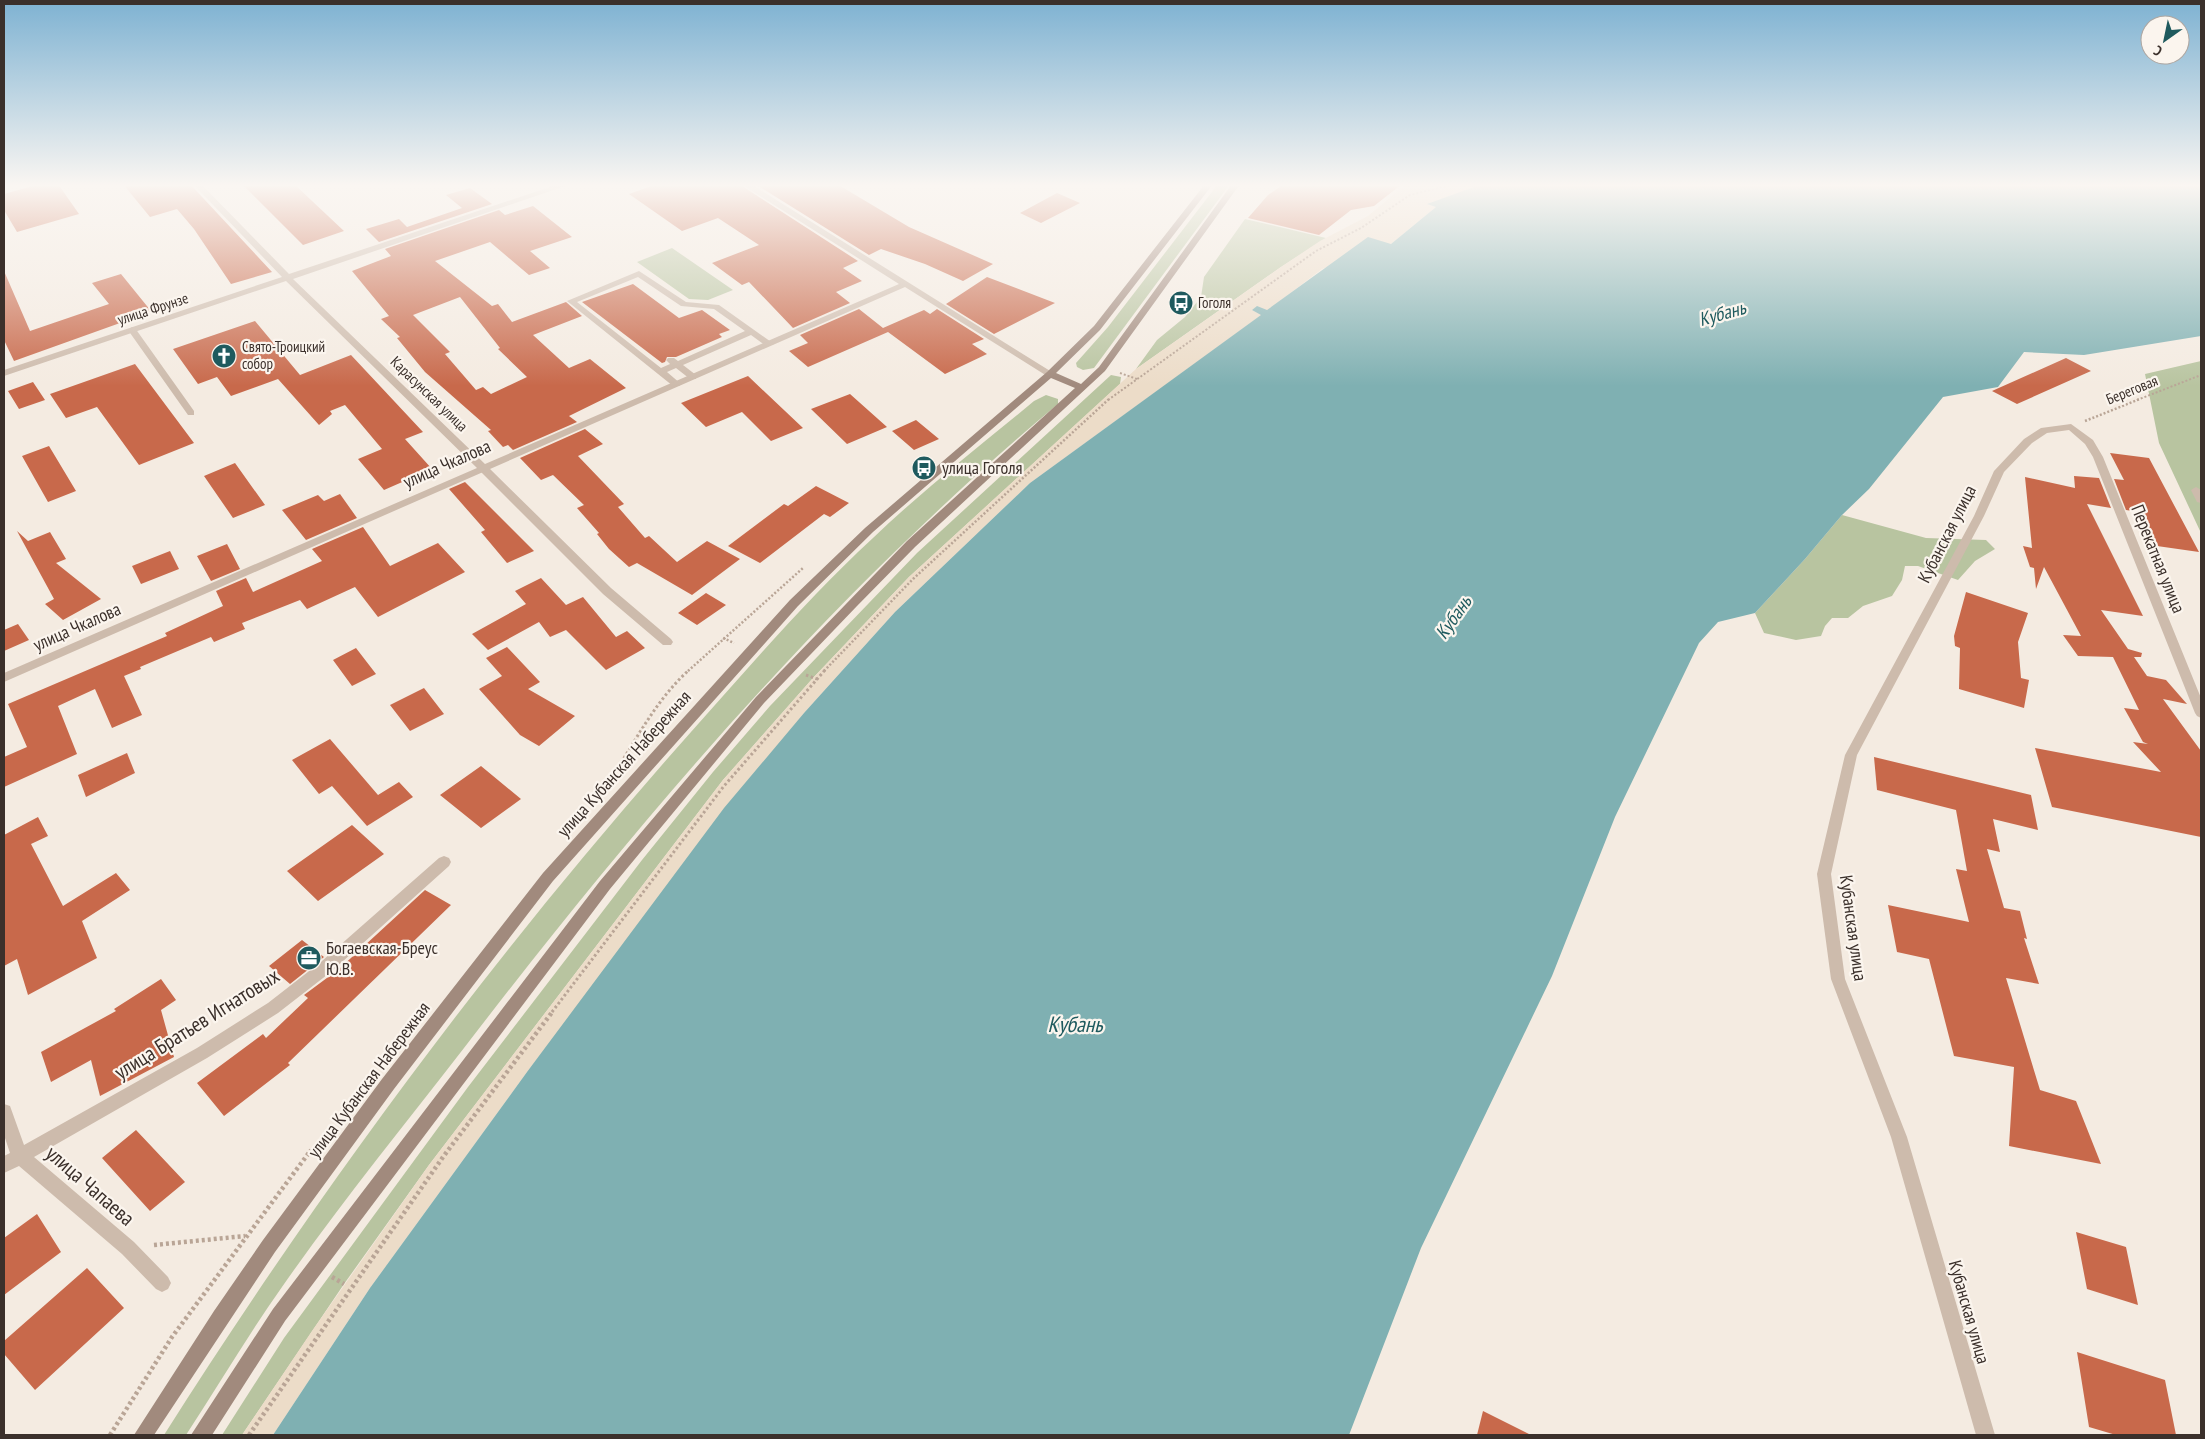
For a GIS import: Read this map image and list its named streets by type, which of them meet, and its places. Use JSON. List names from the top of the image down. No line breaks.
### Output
{"streets":{"main road":["улица Кубанская Набережная"],"street":["улица Фрунзе","Карасунская улица","улица Чкалова","Кубанская улица","Перекатная улица","улица Братьев Игнатовых","улица Чапаева"],"path":["Береговая"]},"crossings":[["улица Фрунзе","Карасунская улица"],["Береговая","Кубанская улица"],["Береговая","Перекатная улица"],["Карасунская улица","улица Чкалова"],["Кубанская улица","Перекатная улица"],["улица Братьев Игнатовых","улица Чапаева"]],"water":["Кубань"],"places":{"bus stop":["Гоголя","улица Гоголя"],"church":["Свято-Троицкий собор"],"office":["Богаевская-Бреус Ю.В."]},"north":"bottom left"}
